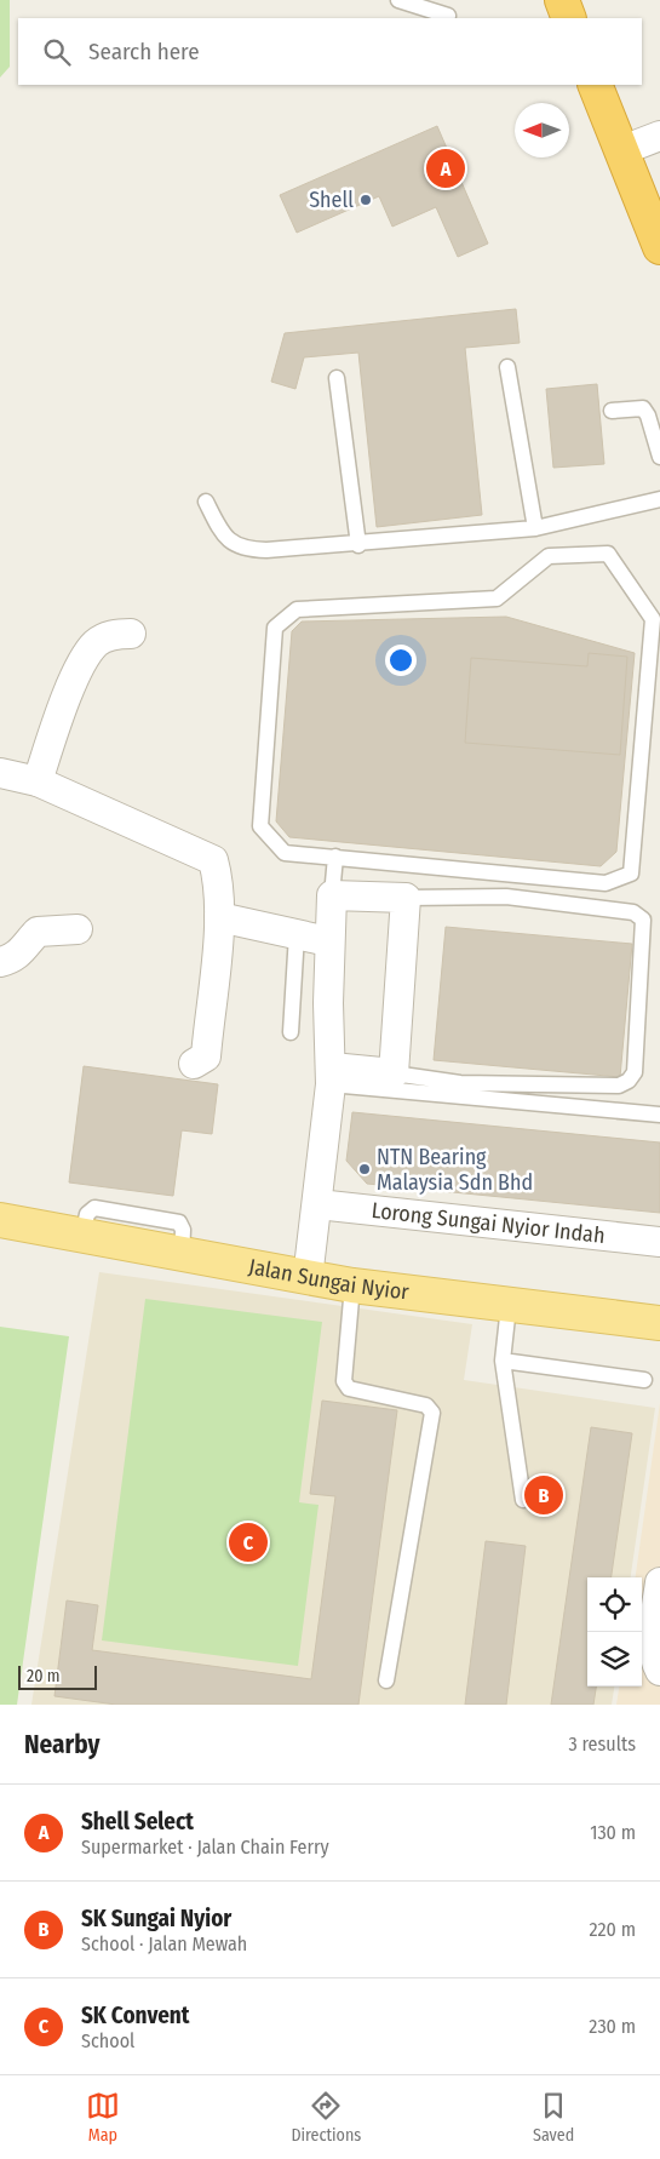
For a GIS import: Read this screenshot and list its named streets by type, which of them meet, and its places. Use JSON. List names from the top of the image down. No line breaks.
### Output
{"streets":{"main road":["Jalan Sungai Nyior"],"street":["Lorong Sungai Nyior Indah"]},"places":["Shell","NTN Bearing Malaysia Sdn Bhd"],"scale_bar":"20 m","north":"left","page":{"search":"Search here","pins":["A","B","C"],"scale":"20 m","heading":["Nearby","3 results"],"list":[{"mark":"A","name":"Shell Select","note":"Supermarket · Jalan Chain Ferry","value":"130 m"},{"mark":"B","name":"SK Sungai Nyior","note":"School · Jalan Mewah","value":"220 m"},{"mark":"C","name":"SK Convent","note":"School","value":"230 m"}],"nav":["Map","Directions","Saved"]}}
